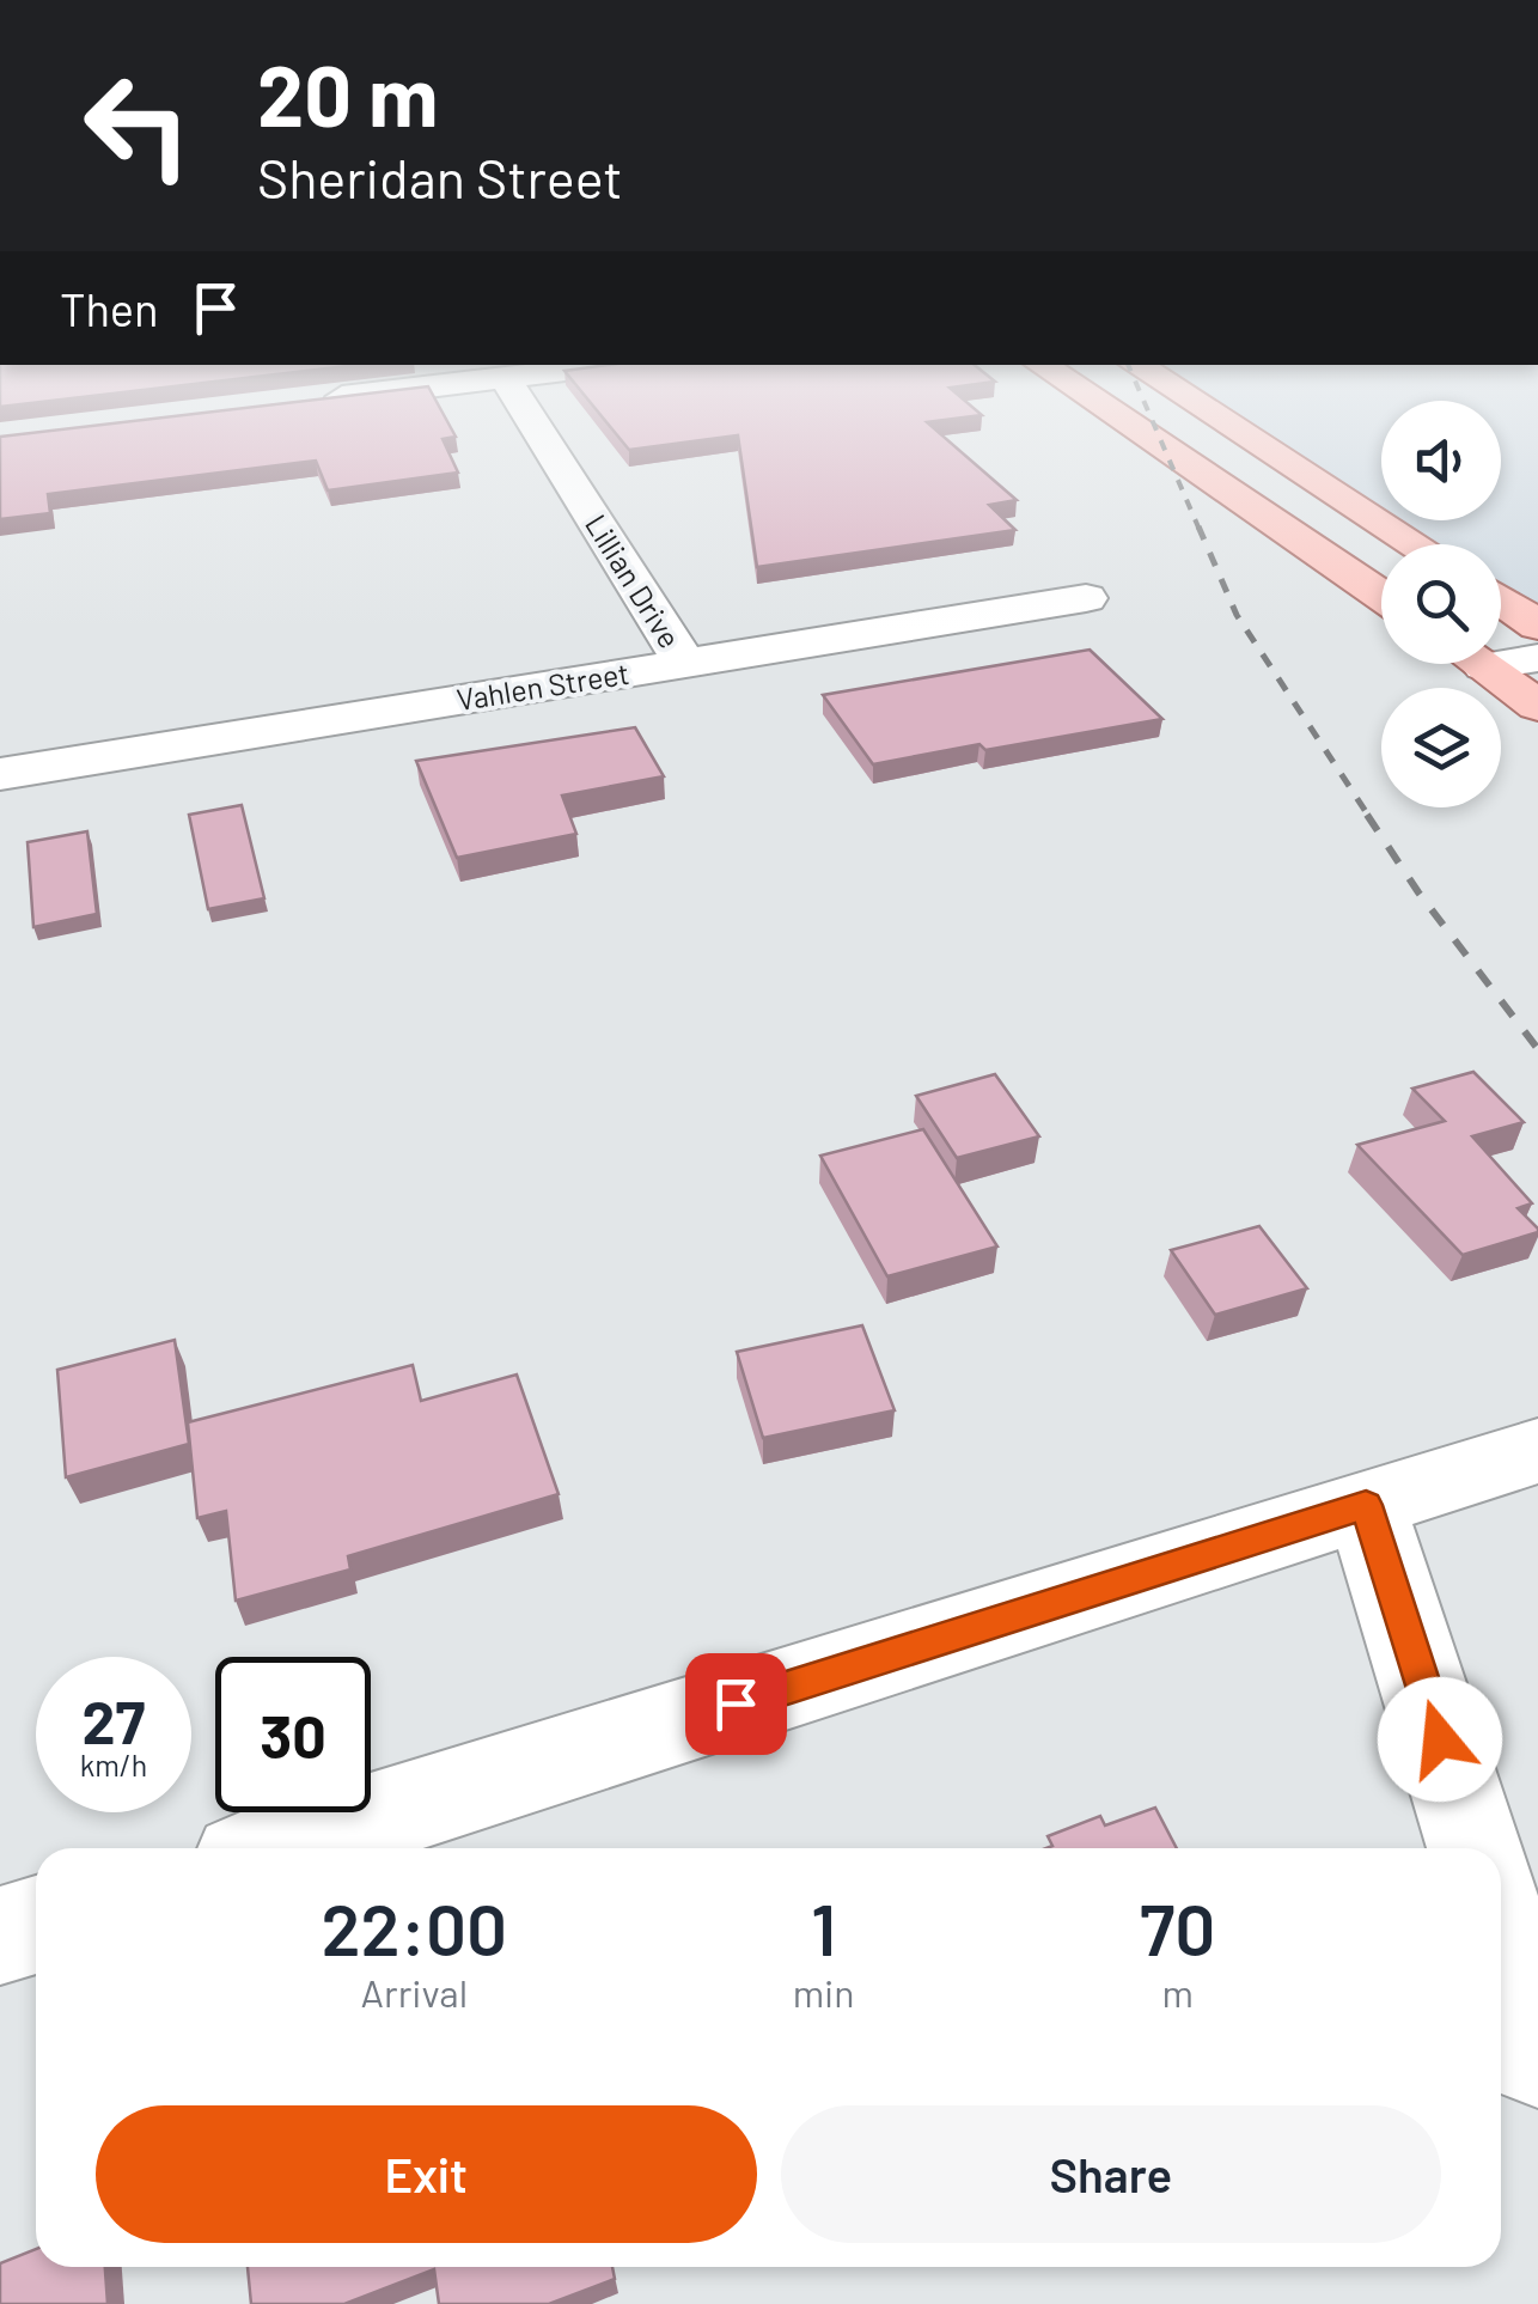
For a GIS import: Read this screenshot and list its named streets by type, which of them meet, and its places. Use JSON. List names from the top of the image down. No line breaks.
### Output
{"streets":{"street":["Lillian Drive","Vahlen Street"]},"crossings":[["Lillian Drive","Vahlen Street"]],"page":{"turn":["20 m","Sheridan Street"],"then":"Then","speed":"27 km/h","limit":"30","eta":["22:00","Arrival","1","min","70","m"],"buttons":["Exit","Share"]}}
